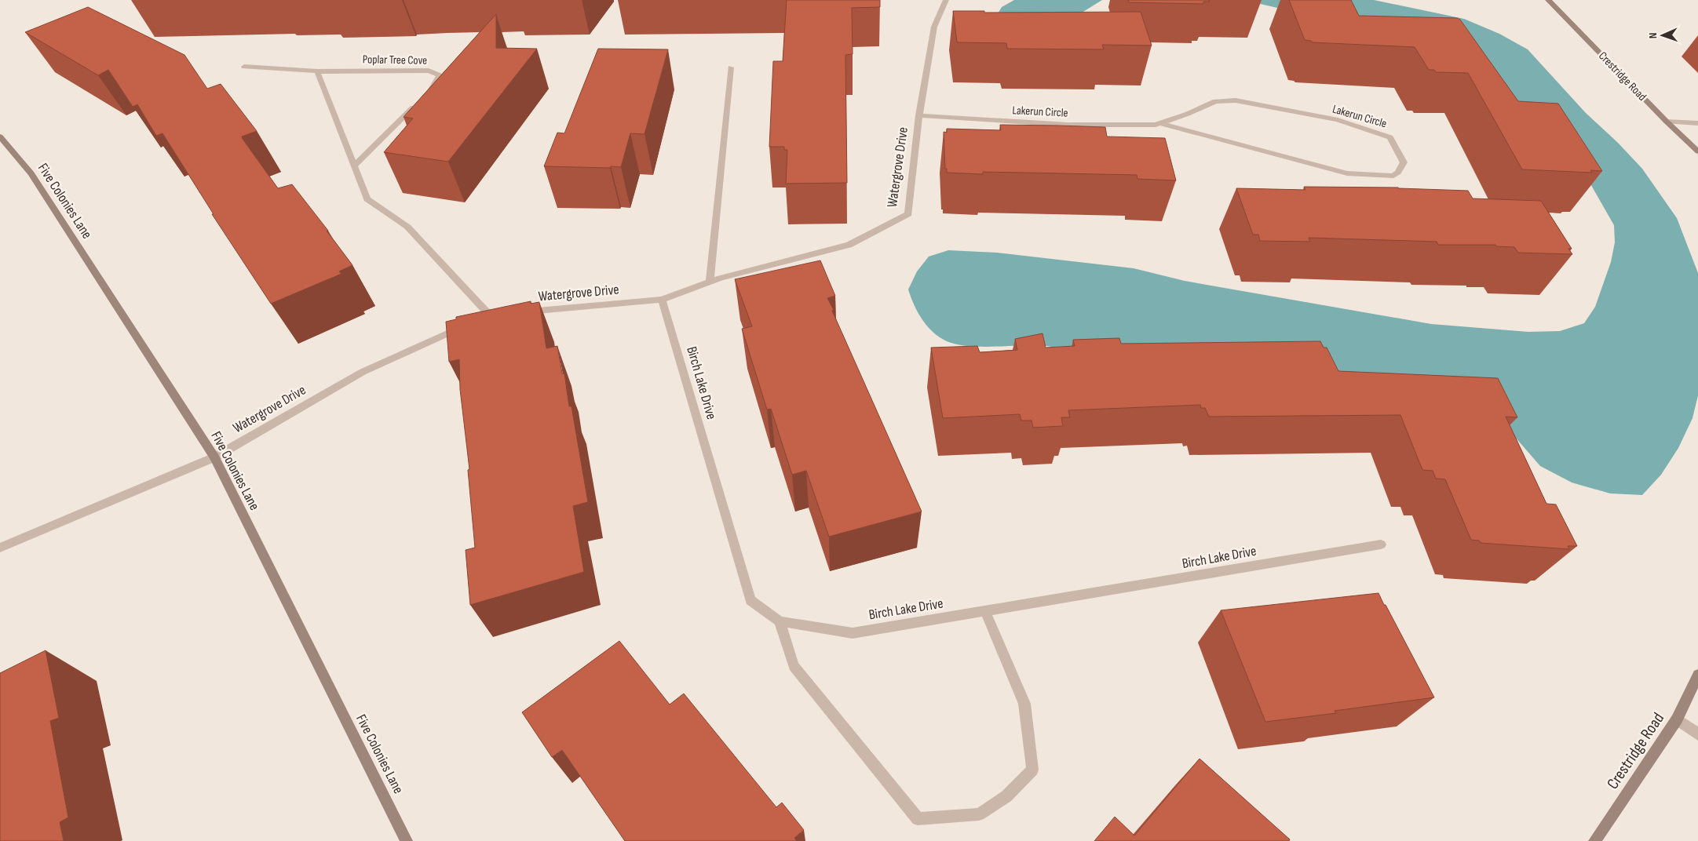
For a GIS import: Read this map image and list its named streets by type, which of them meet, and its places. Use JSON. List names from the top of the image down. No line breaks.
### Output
{"streets":{"street":["Poplar Tree Cove","Crestridge Road","Lakerun Circle","Watergrove Drive","Five Colonies Lane","Birch Lake Drive"]},"crossings":[["Lakerun Circle","Watergrove Drive"],["Watergrove Drive","Five Colonies Lane"],["Watergrove Drive","Birch Lake Drive"]],"north":"left"}
